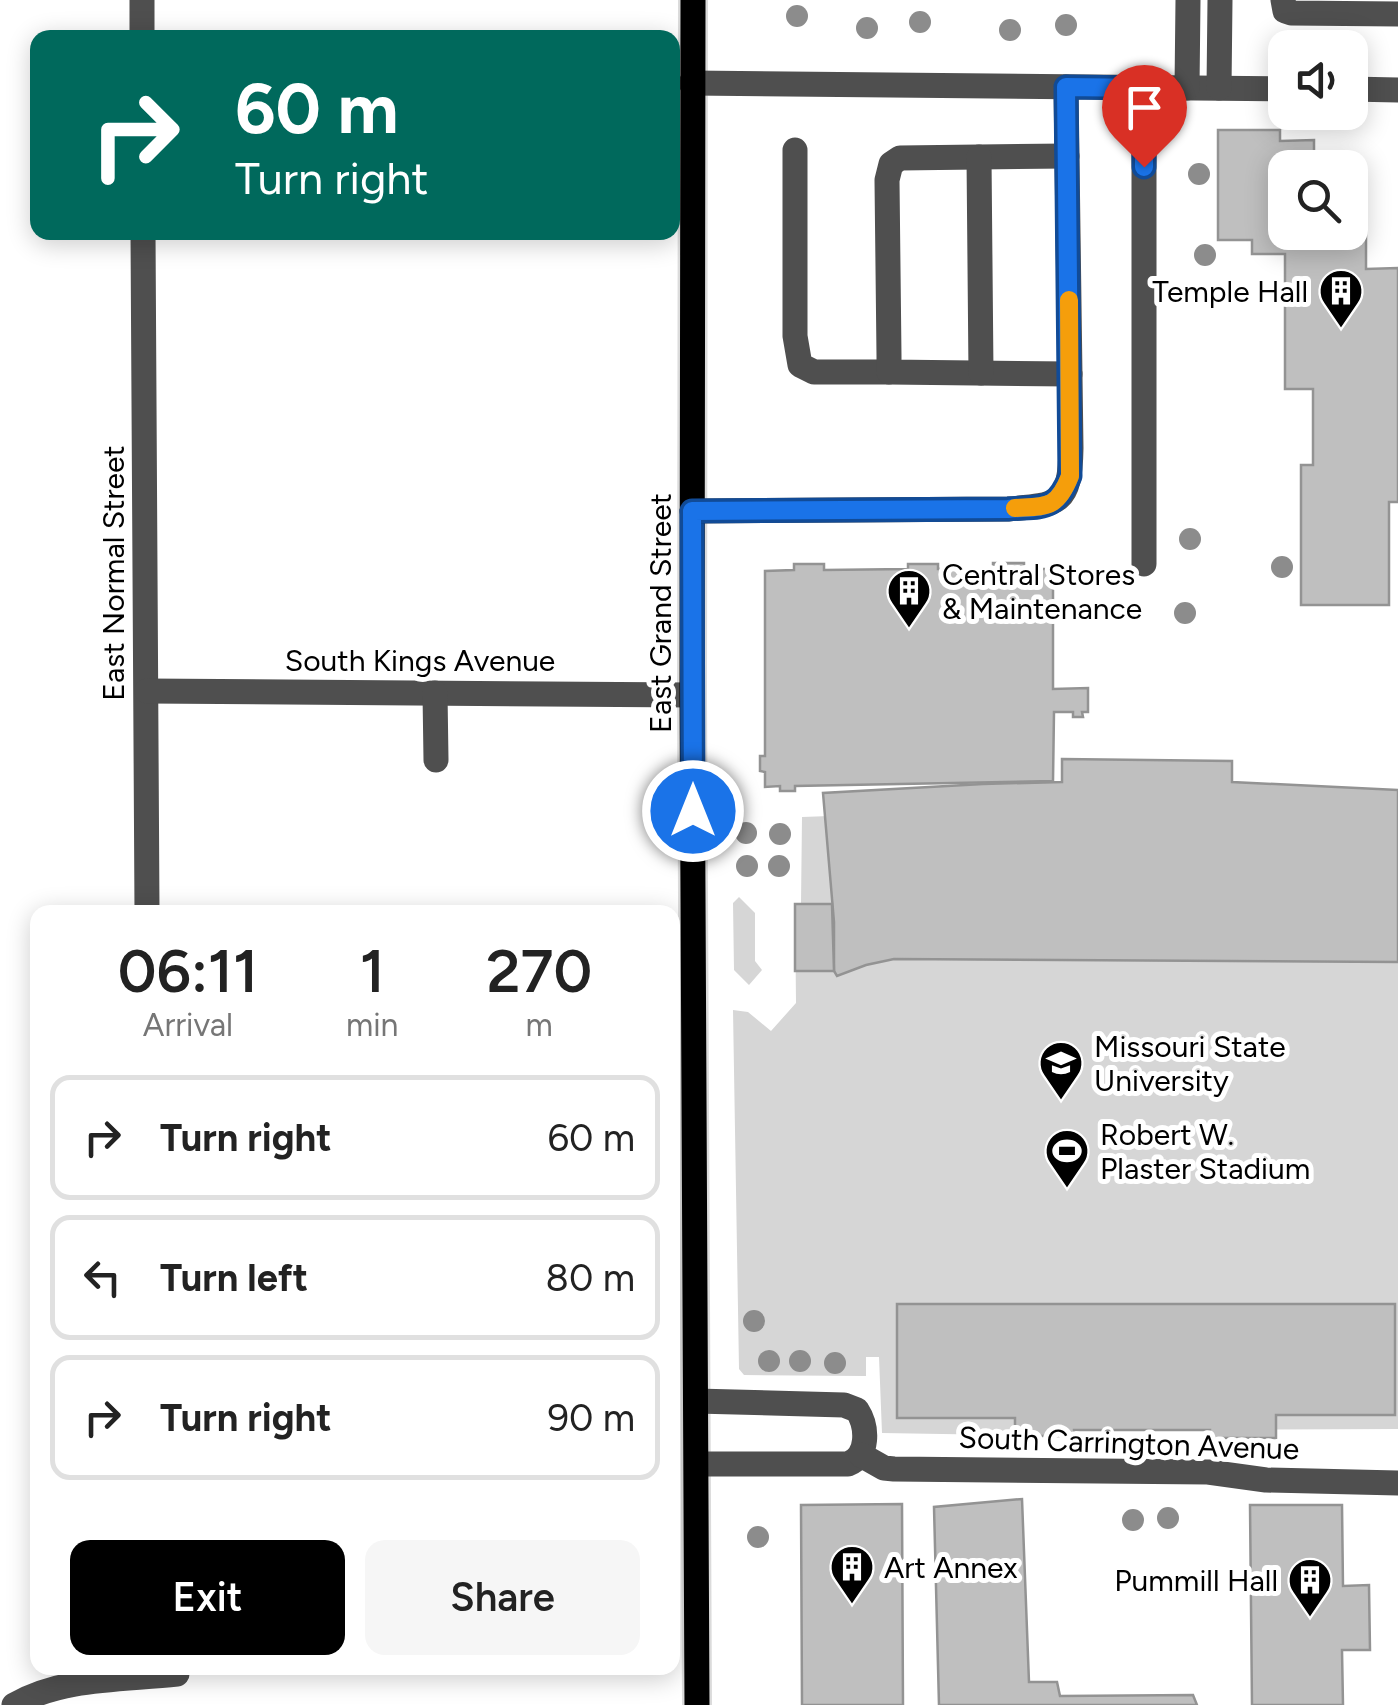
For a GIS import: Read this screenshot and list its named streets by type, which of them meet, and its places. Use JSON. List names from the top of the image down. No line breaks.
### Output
{"streets":{"main road":["East Grand Street"],"street":["East Normal Street","South Kings Avenue","South Carrington Avenue"]},"crossings":[["East Normal Street","South Kings Avenue"],["East Grand Street","South Kings Avenue"],["East Grand Street","South Carrington Avenue"]],"places":{"building":["Temple Hall","Central Stores & Maintenance","Art Annex","Pummill Hall"],"school or university":["Missouri State University"],"sports":["Robert W. Plaster Stadium"]},"page":{"turn":["60 m","Turn right"],"eta":["06:11","Arrival","1","min","270","m"],"list":[{"name":"Turn right","value":"60 m"},{"name":"Turn left","value":"80 m"},{"name":"Turn right","value":"90 m"}],"buttons":["Exit","Share"]}}
